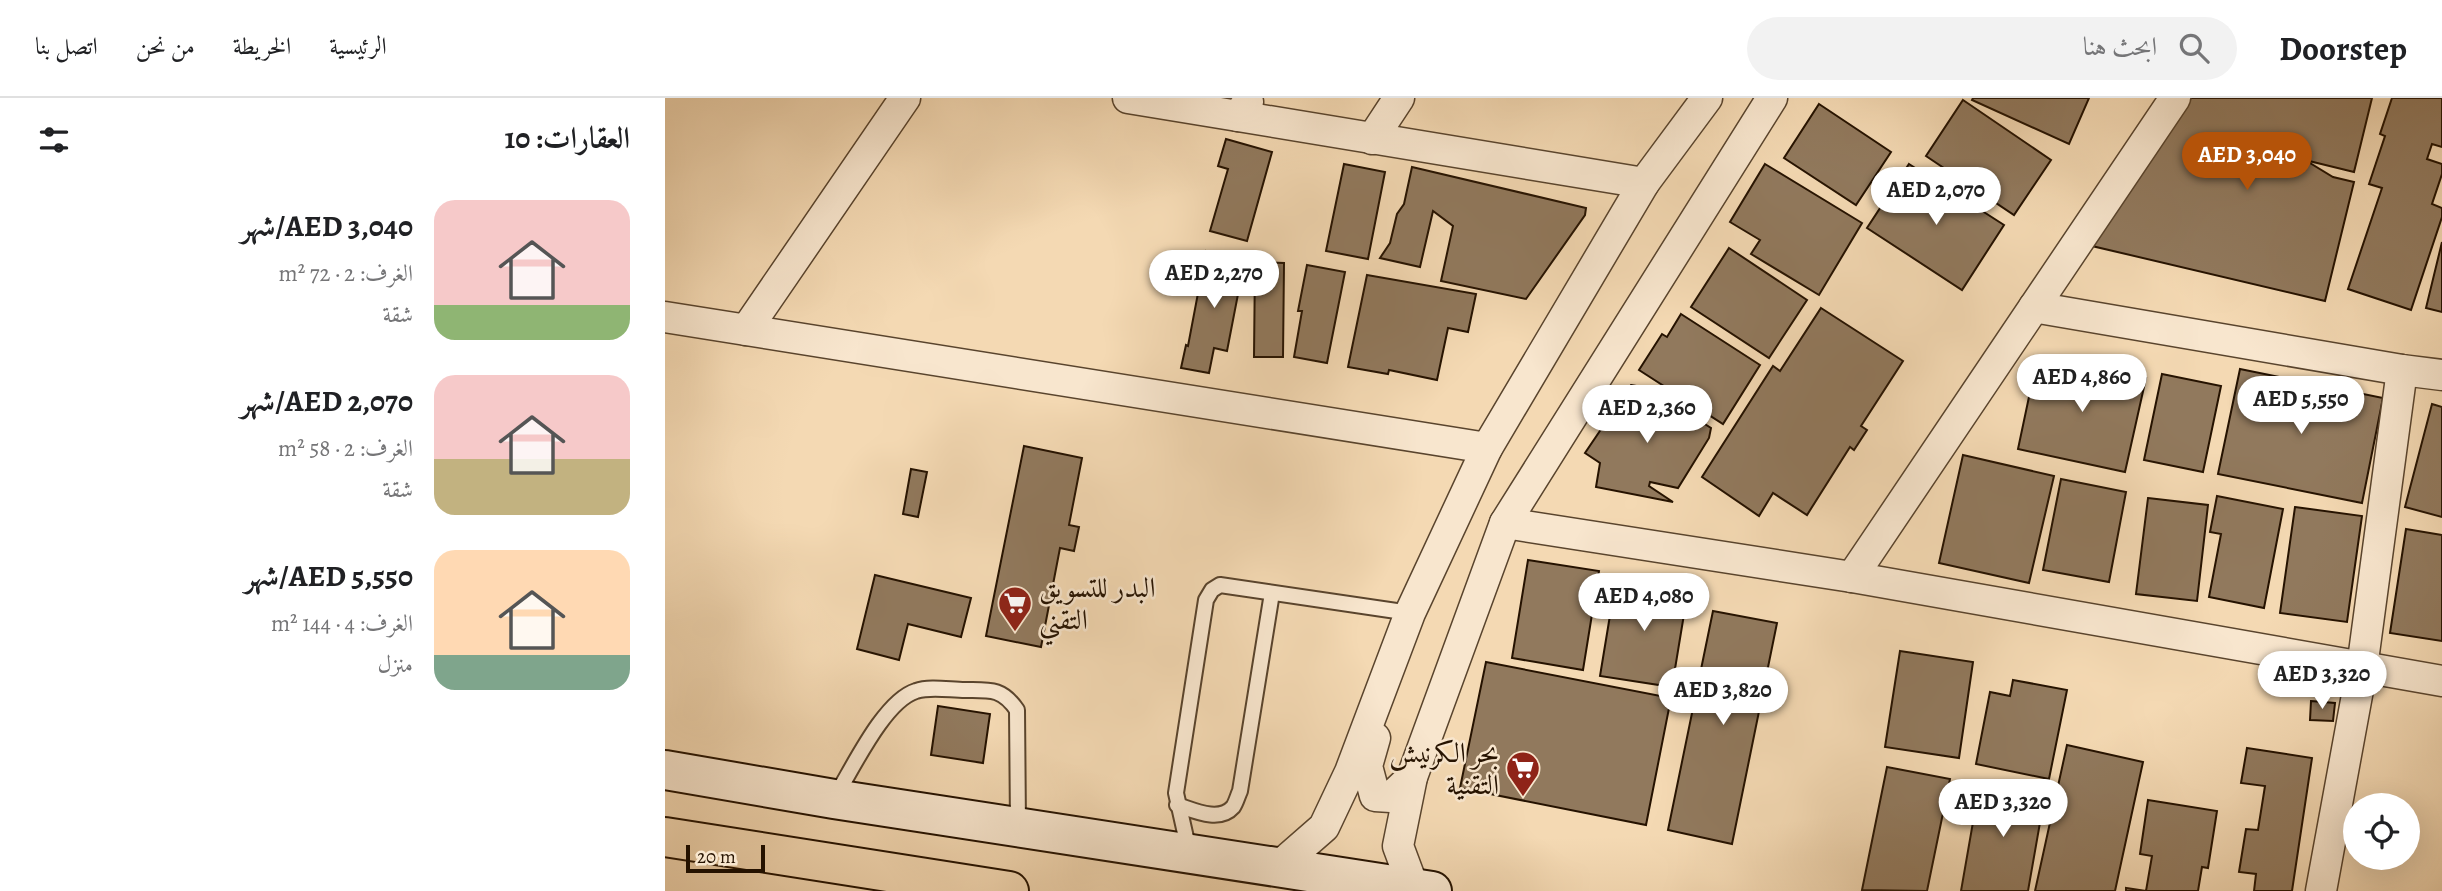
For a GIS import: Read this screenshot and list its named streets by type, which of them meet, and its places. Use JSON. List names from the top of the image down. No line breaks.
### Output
{"places":{"supermarket":["البدر للتسويق التقني","بحر الكرنيش التقنية"]},"scale_bar":"20 m","page":{"header":"Doorstep","search":"ابحث هنا","nav":["الرئيسية","الخريطة","من نحن","اتصل بنا"],"heading":"العقارات: 10","price":["AED 3,040","AED 2,070","AED 2,270","AED 4,860","AED 5,550","AED 2,360","AED 4,080","AED 3,320","AED 3,820","AED 3,320"],"list":[{"name":"AED 3,040/شهر","note":"الغرف: 2 · 72 m² · شقة"},{"name":"AED 2,070/شهر","note":"الغرف: 2 · 58 m² · شقة"},{"name":"AED 5,550/شهر","note":"الغرف: 4 · 144 m² · منزل"}],"scale":"20 m"}}
